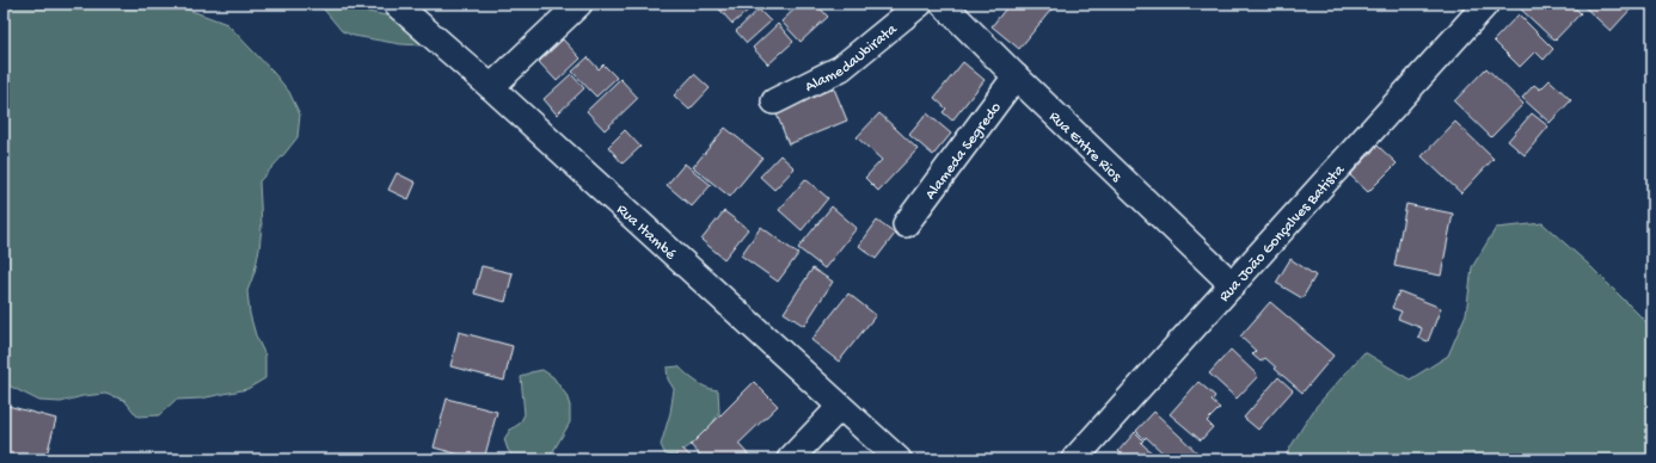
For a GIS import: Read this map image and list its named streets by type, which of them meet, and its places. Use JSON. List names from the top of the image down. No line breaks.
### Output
{"streets":{"street":["AlamedaUbirata","Rua Entre Rios","Alameda Segredo","Rua Itambé","Rua João Gonçalves Batista"]},"crossings":[["Rua Entre Rios","Alameda Segredo"],["Rua Entre Rios","Rua João Gonçalves Batista"]]}
